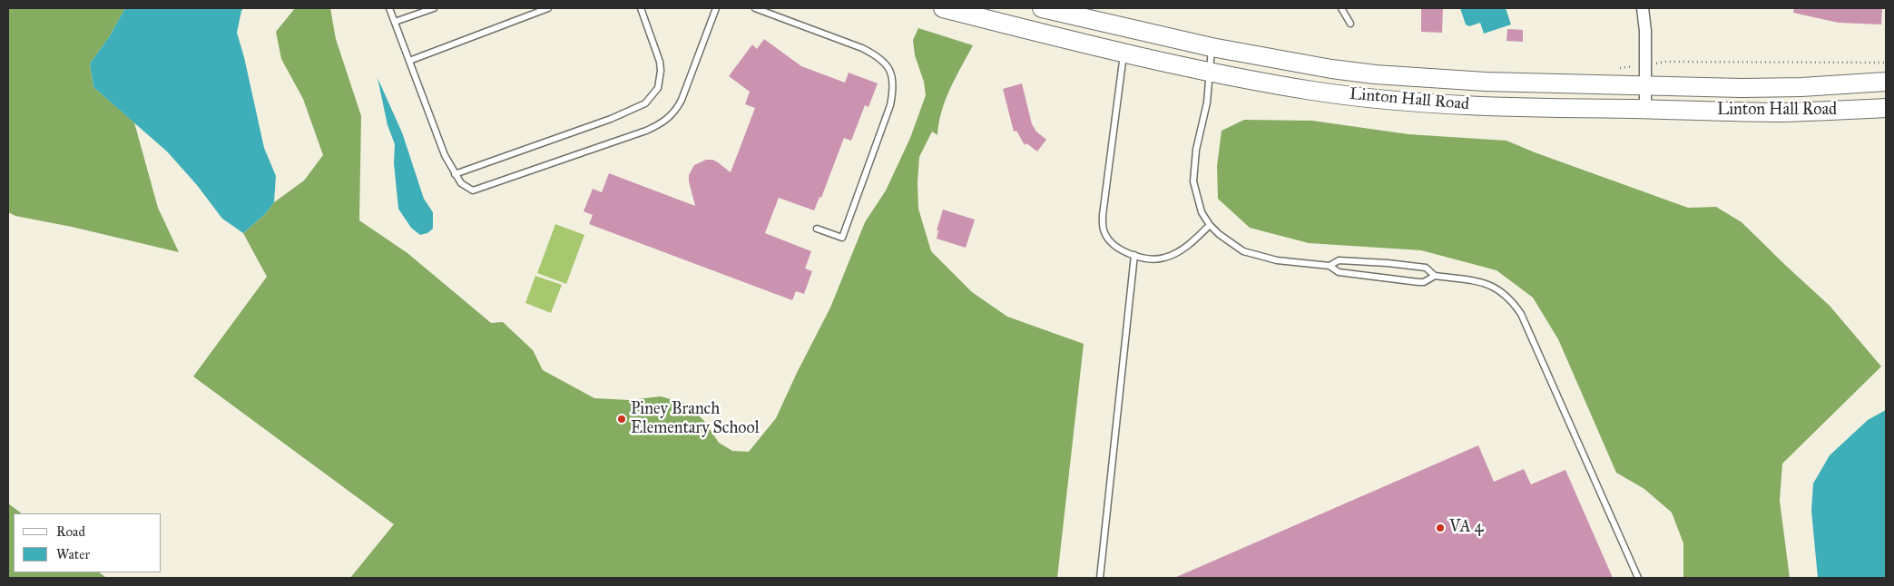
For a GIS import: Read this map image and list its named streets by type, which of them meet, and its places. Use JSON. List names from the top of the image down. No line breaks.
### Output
{"streets":{"main road":["Linton Hall Road"]},"places":["Piney Branch Elementary School","VA 4"],"legend":["Road","Water"]}
